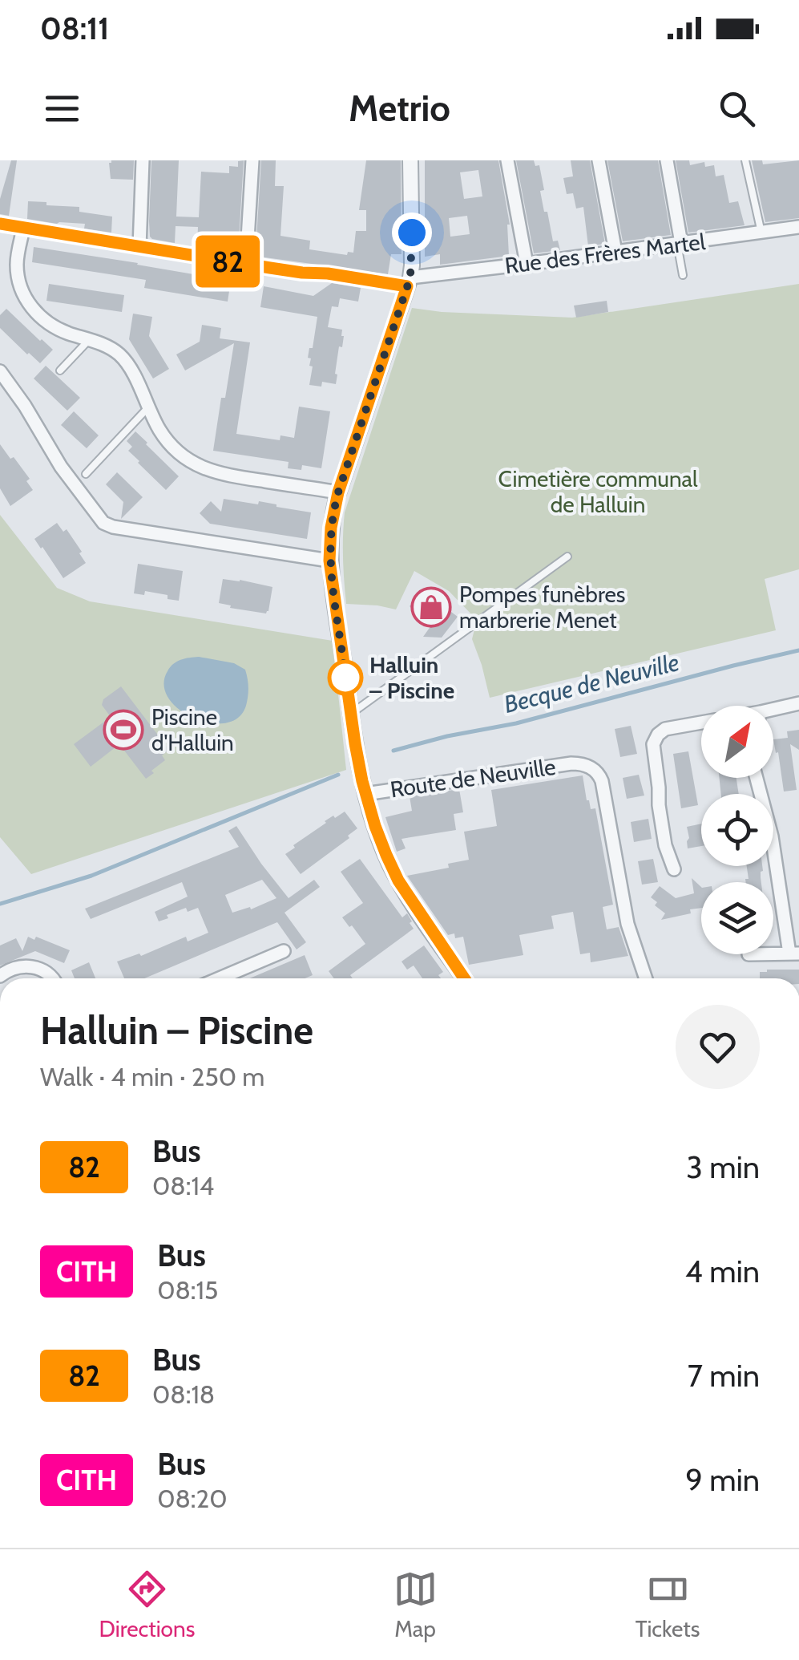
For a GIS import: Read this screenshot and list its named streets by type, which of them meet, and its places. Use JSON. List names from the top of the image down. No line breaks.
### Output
{"streets":{"street":["Rue des Frères Martel","Route de Neuville"]},"crossings":[["Rue des Frères Martel","Route de Neuville"]],"water":["Becque de Neuville"],"parks":["Cimetière communal de Halluin"],"places":{"shop":["Pompes funèbres marbrerie Menet"],"other":["Halluin – Piscine"],"sports":["Piscine d'Halluin"]},"lines":["bus line 82"],"north":"top right","page":{"status":"08:11","header":"Metrio","on_map":"82","heading":["Halluin – Piscine","Walk · 4 min · 250 m"],"list":[{"mark":"82","name":"Bus","note":"08:14","value":"3 min"},{"mark":"CITH","name":"Bus","note":"08:15","value":"4 min"},{"mark":"82","name":"Bus","note":"08:18","value":"7 min"},{"mark":"CITH","name":"Bus","note":"08:20","value":"9 min"}],"tabs":["Directions","Map","Tickets"]}}
